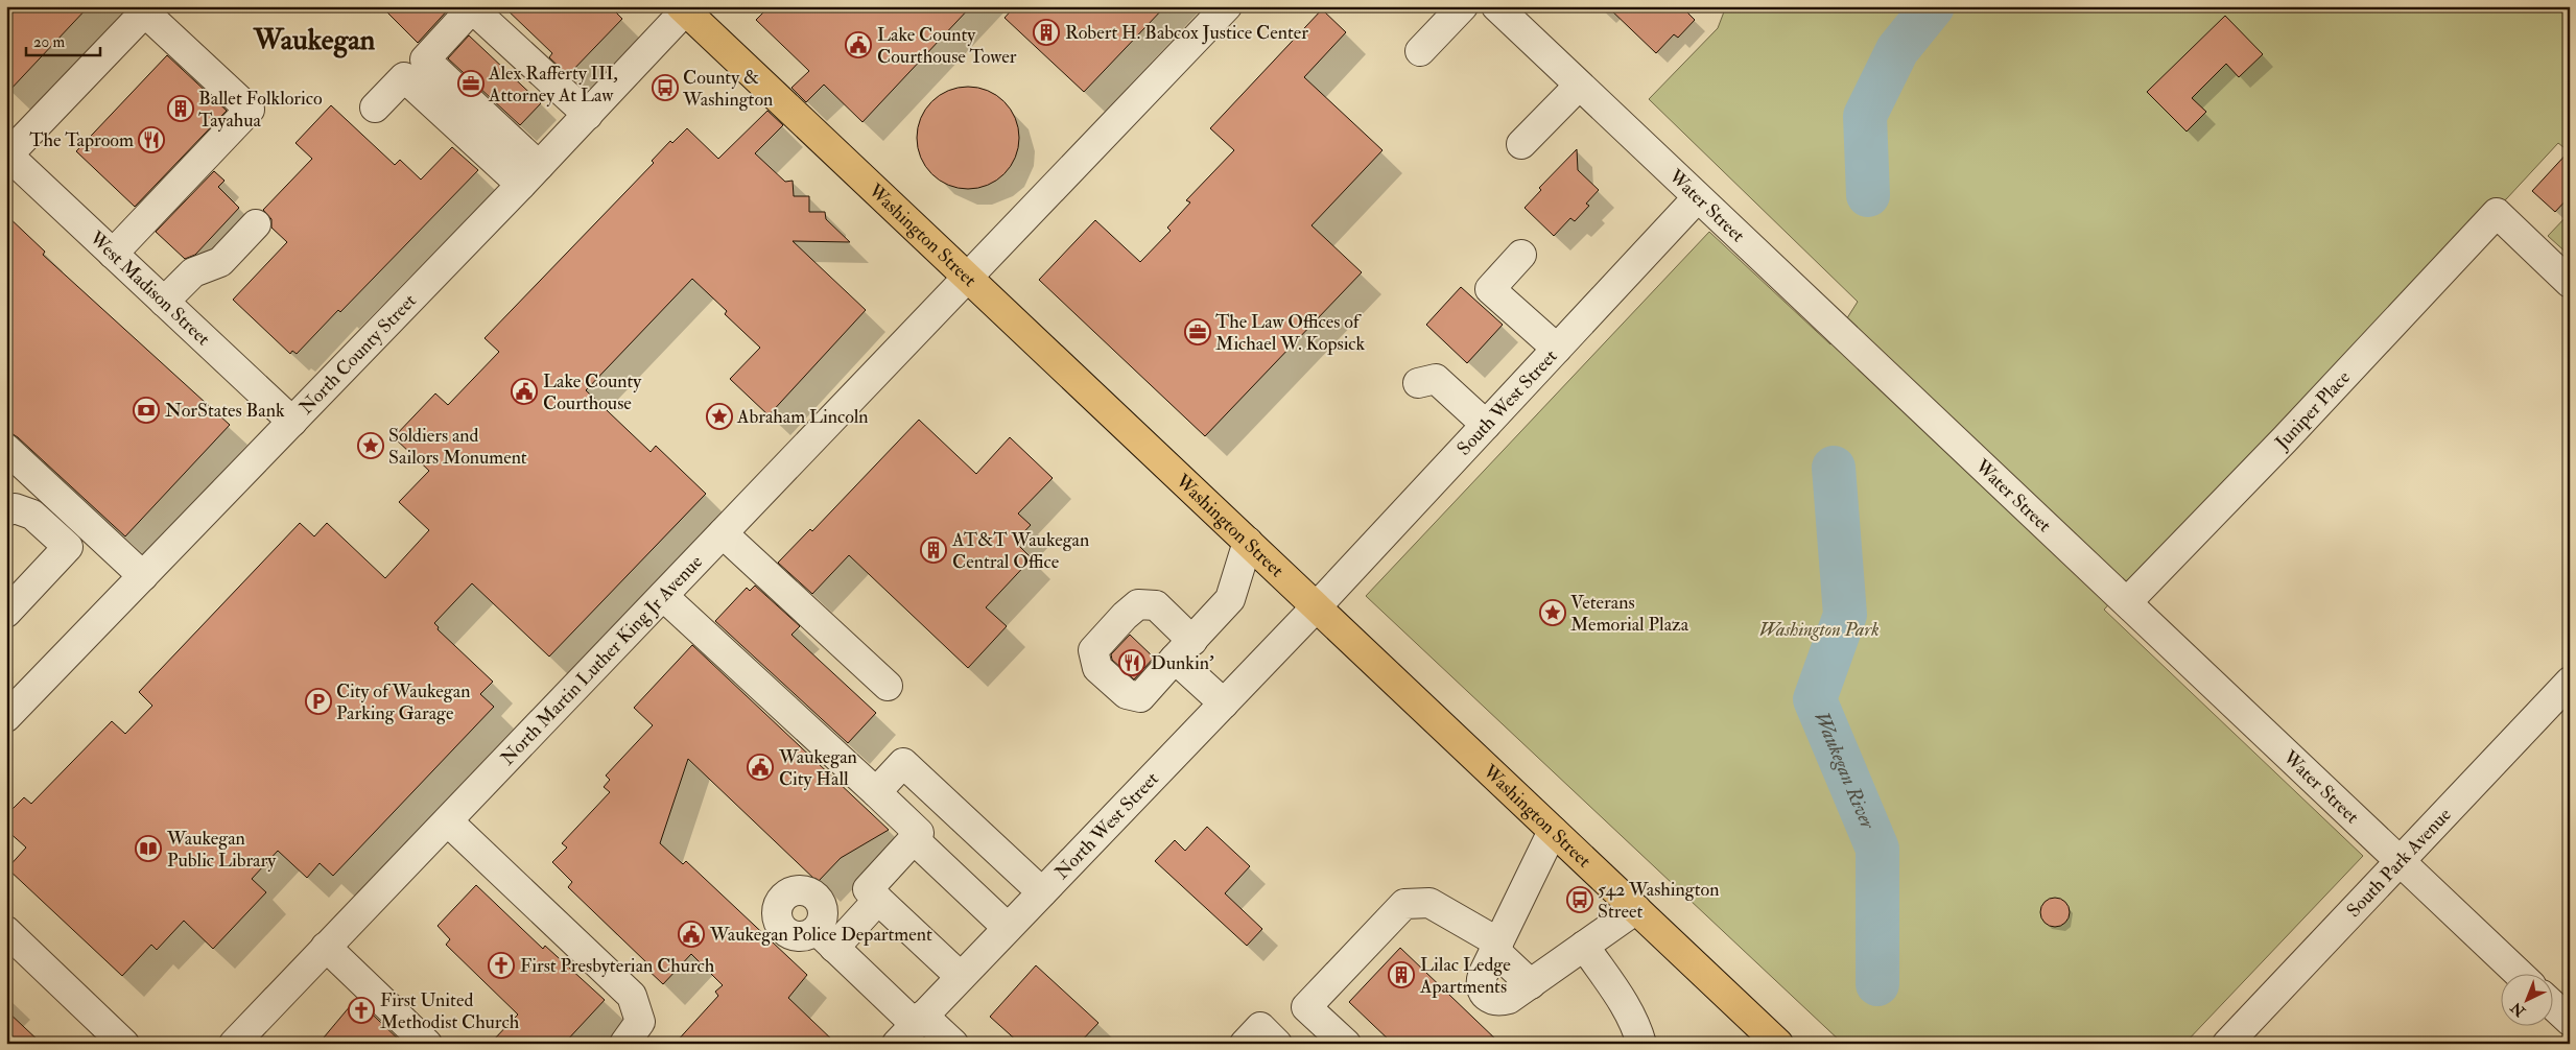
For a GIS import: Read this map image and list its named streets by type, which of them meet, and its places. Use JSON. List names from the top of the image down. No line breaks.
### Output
{"streets":{"main road":["Washington Street"],"street":["Water Street","West Madison Street","North County Street","South West Street","Juniper Place","North Martin Luther King Jr Avenue","North West Street","South Park Avenue"]},"crossings":[["Water Street","South West Street"],["Water Street","Juniper Place"],["Water Street","South Park Avenue"],["Washington Street","North County Street"],["Washington Street","South West Street"],["Washington Street","North Martin Luther King Jr Avenue"],["Washington Street","North West Street"],["West Madison Street","North County Street"],["South West Street","North West Street"]],"districts":["Waukegan"],"water":["Waukegan River"],"parks":["Washington Park"],"places":{"building":["Robert H. Babcox Justice Center","Ballet Folklorico Tayahua","AT&T Waukegan Central Office","Lilac Ledge Apartments"],"public building":["Lake County Courthouse Tower","Lake County Courthouse","Waukegan City Hall","Waukegan Police Department"],"office":["Alex Rafferty III, Attorney At Law","The Law Offices of Michael W. Kopsick"],"bus stop":["County & Washington","542 Washington Street"],"restaurant":["The Taproom","Dunkin'"],"bank":["NorStates Bank"],"place":["Abraham Lincoln","Soldiers and Sailors Monument","Veterans Memorial Plaza"],"parking":["City of Waukegan Parking Garage"],"library":["Waukegan Public Library"],"church":["First Presbyterian Church","First United Methodist Church"]},"scale_bar":"20 m","north":"bottom left"}
